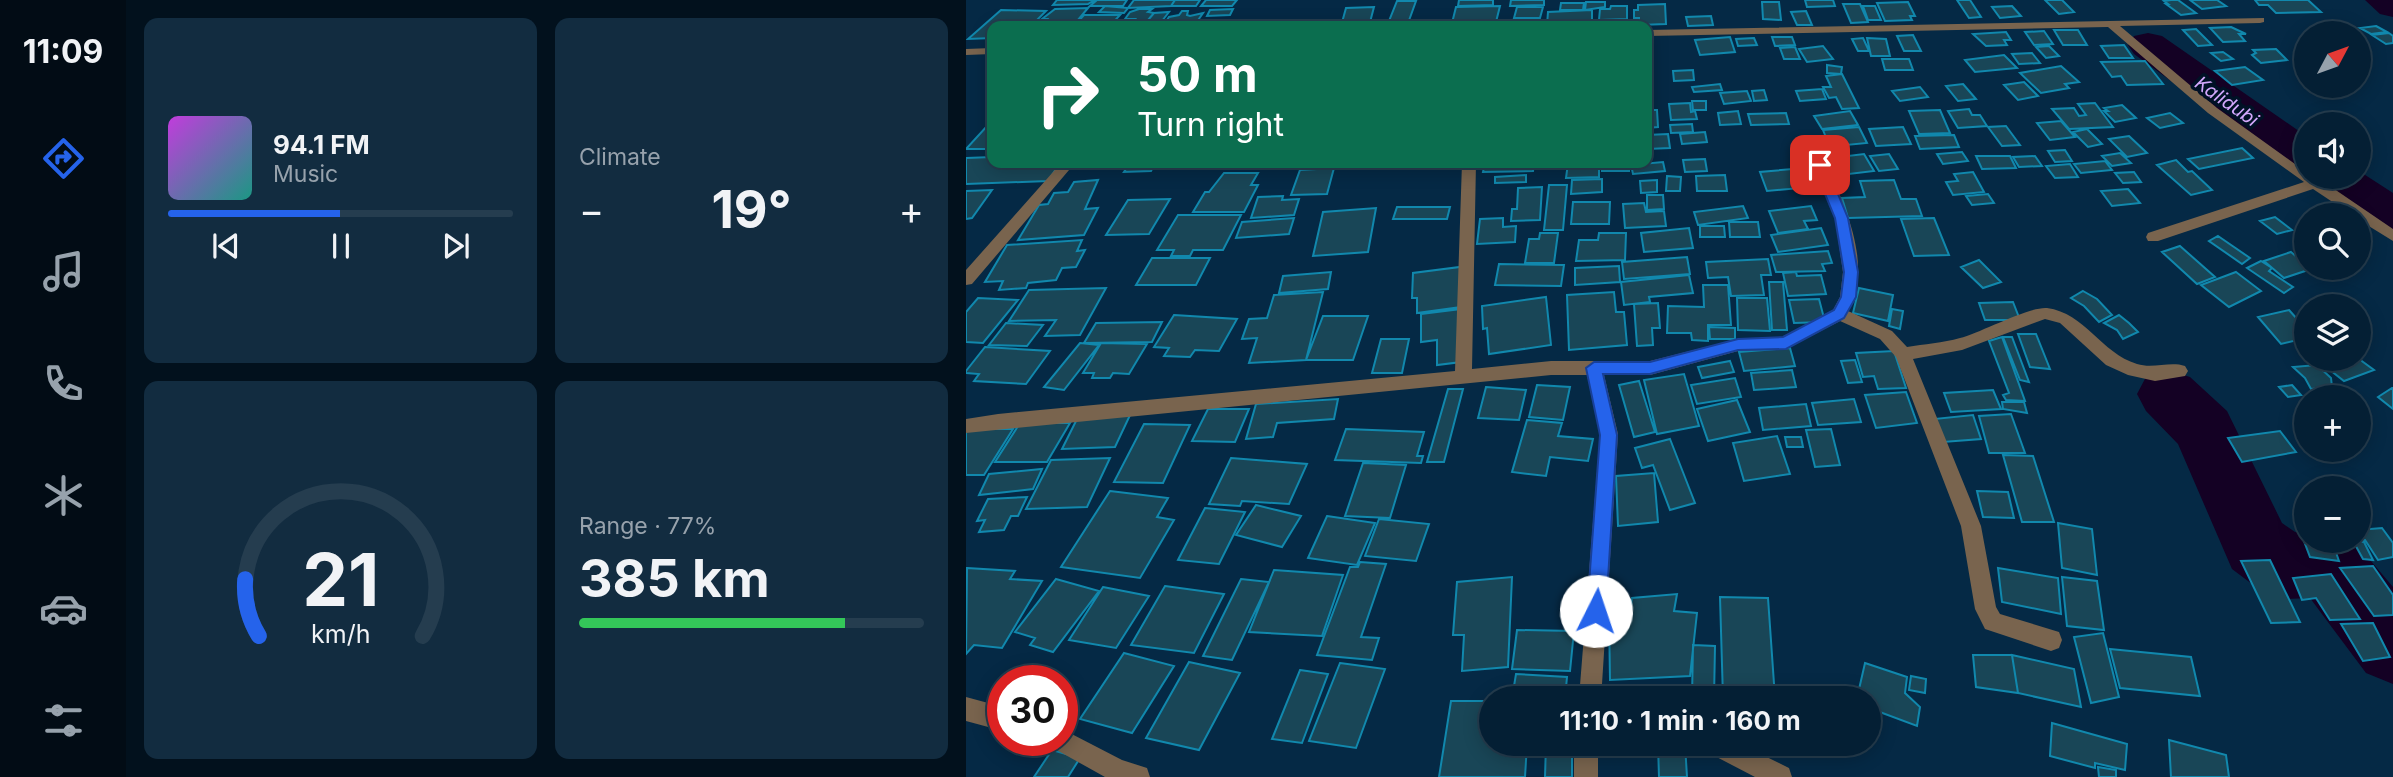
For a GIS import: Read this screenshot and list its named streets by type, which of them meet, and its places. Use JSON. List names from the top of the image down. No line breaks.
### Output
{"water":["Kalidubi"],"north":"top right","page":{"tabs":"11:09","tile":["Climate",["Range · 77%","385 km"]],"map_buttons":["+","−"],"turn":["50 m","Turn right"],"song":["94.1 FM","Music"],"heat":["−","19°","+"],"limit":"30","trip":"11:10 · 1 min · 160 m","gauge":["21","km/h"]}}
